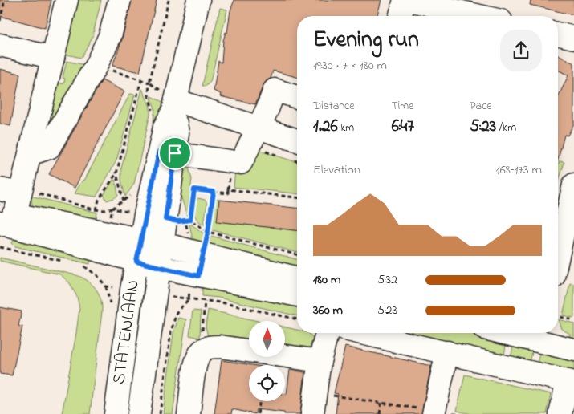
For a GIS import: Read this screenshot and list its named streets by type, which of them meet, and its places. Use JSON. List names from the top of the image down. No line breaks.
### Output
{"streets":{"street":["STATENLAAN"]},"north":"top","page":{"heading":["Evening run","19:30 · 7 × 180 m"],"stats":[["Distance","1.26 km"],["Time","6:47"],["Pace","5:23 /km"]],"chart":["Elevation","168–173 m"],"list":[{"name":"180 m","note":"5:32"},{"name":"360 m","note":"5:23"}]}}
